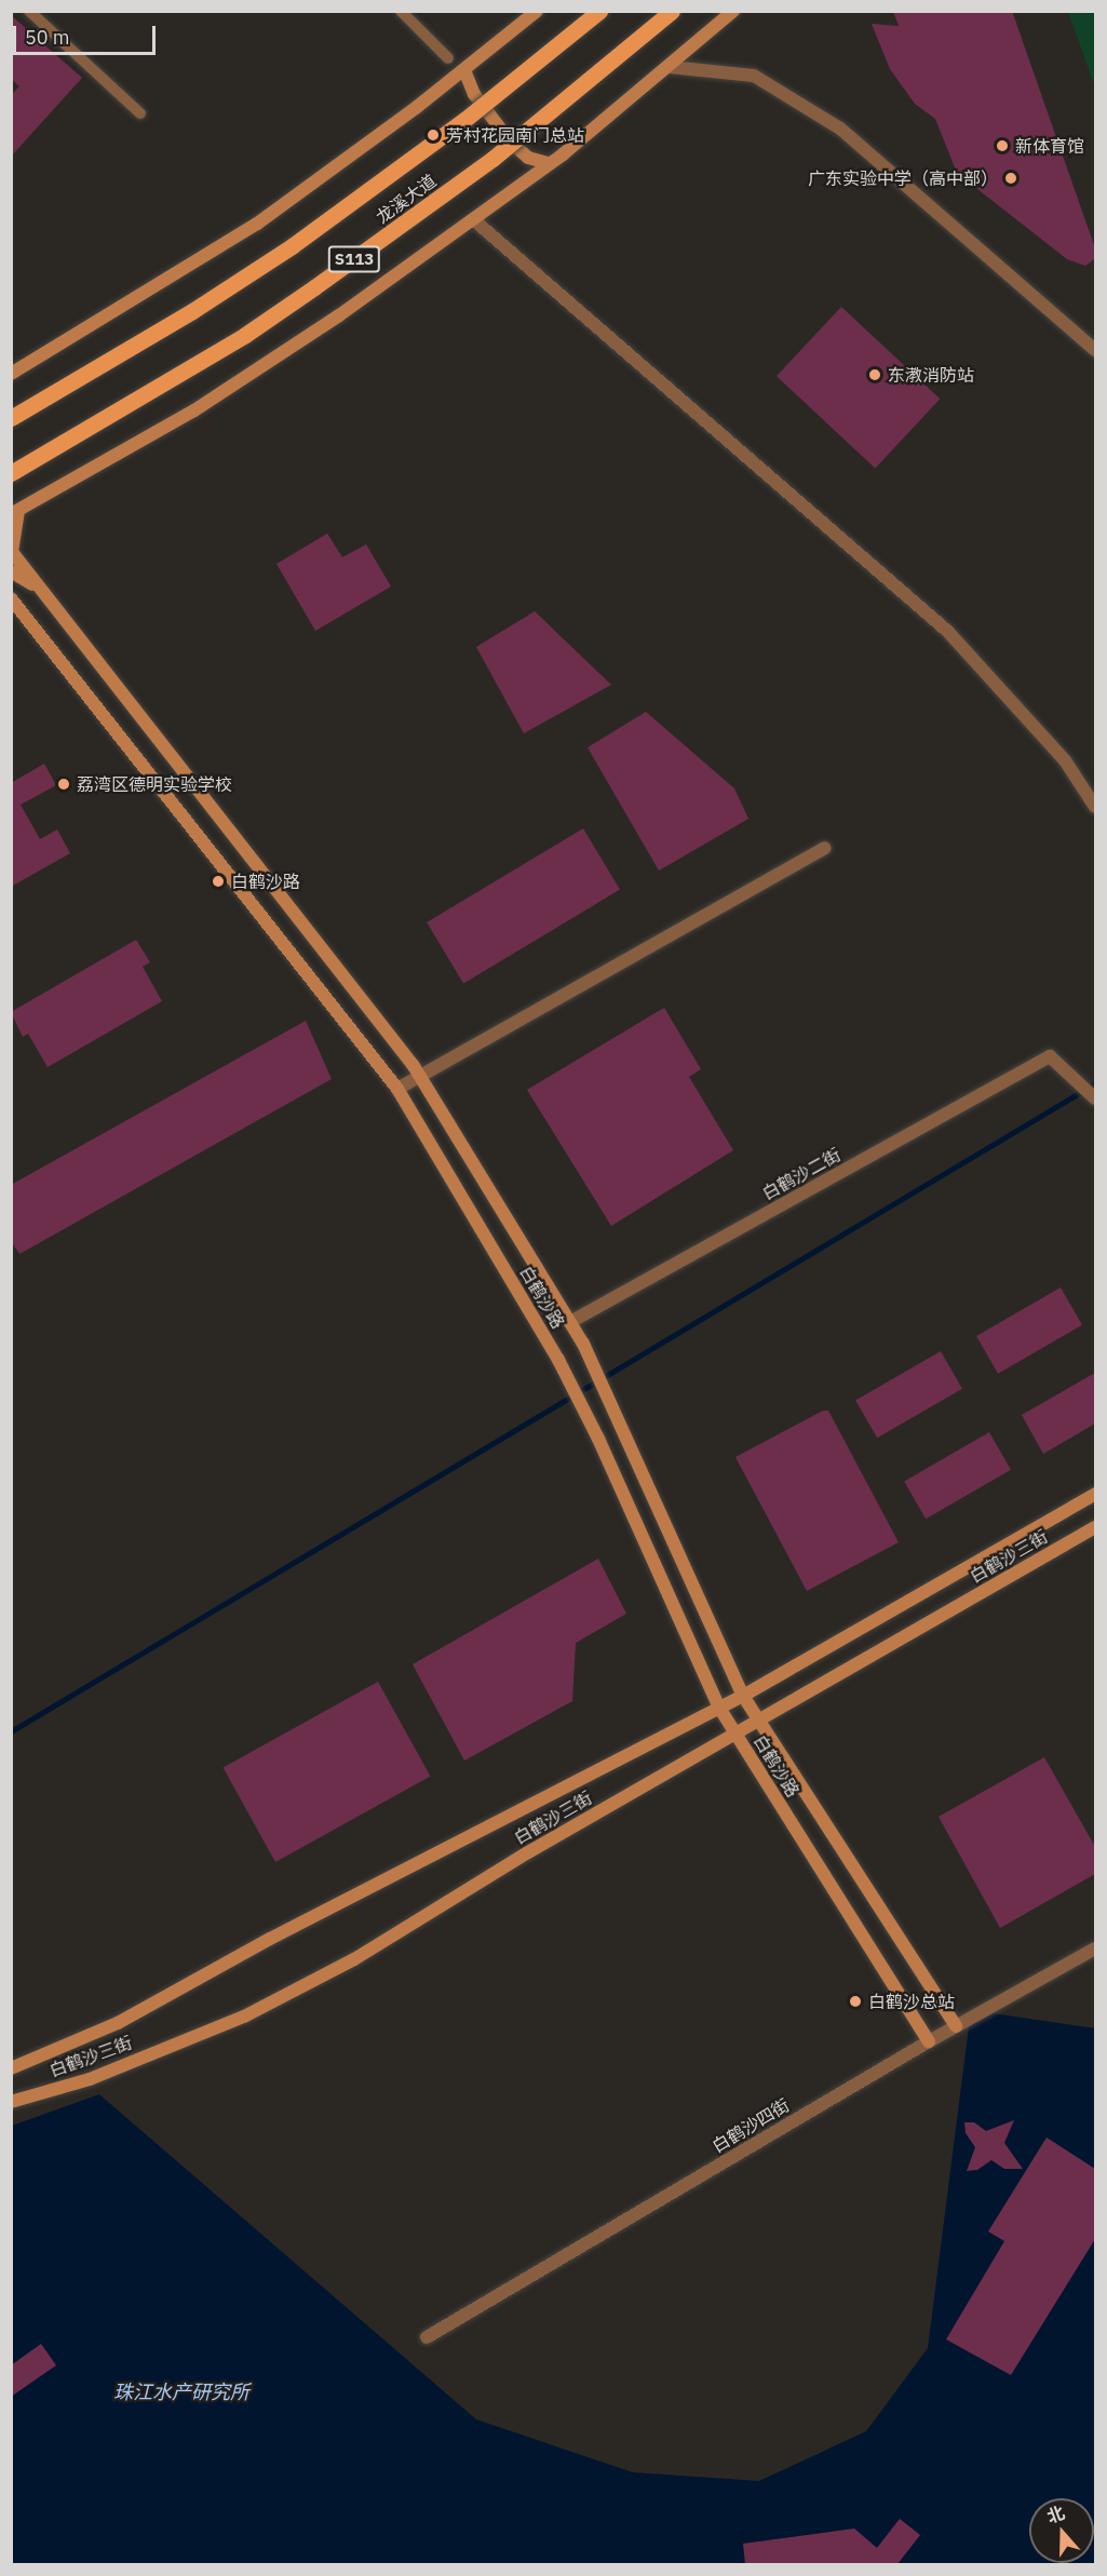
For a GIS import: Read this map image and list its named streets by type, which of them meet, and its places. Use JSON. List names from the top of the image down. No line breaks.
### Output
{"streets":{"main road":["龙溪大道","S113"],"street":["白鹤沙二街","白鹤沙路","白鹤沙三街","白鹤沙四街"]},"crossings":[["白鹤沙二街","白鹤沙路"],["白鹤沙路","白鹤沙三街"],["白鹤沙路","白鹤沙四街"]],"water":["珠江水产研究所"],"places":["芳村花园南门总站","新体育馆","广东实验中学（高中部）","东漖消防站","荔湾区德明实验学校","白鹤沙路","白鹤沙总站"],"scale_bar":"50 m","north":"top"}
